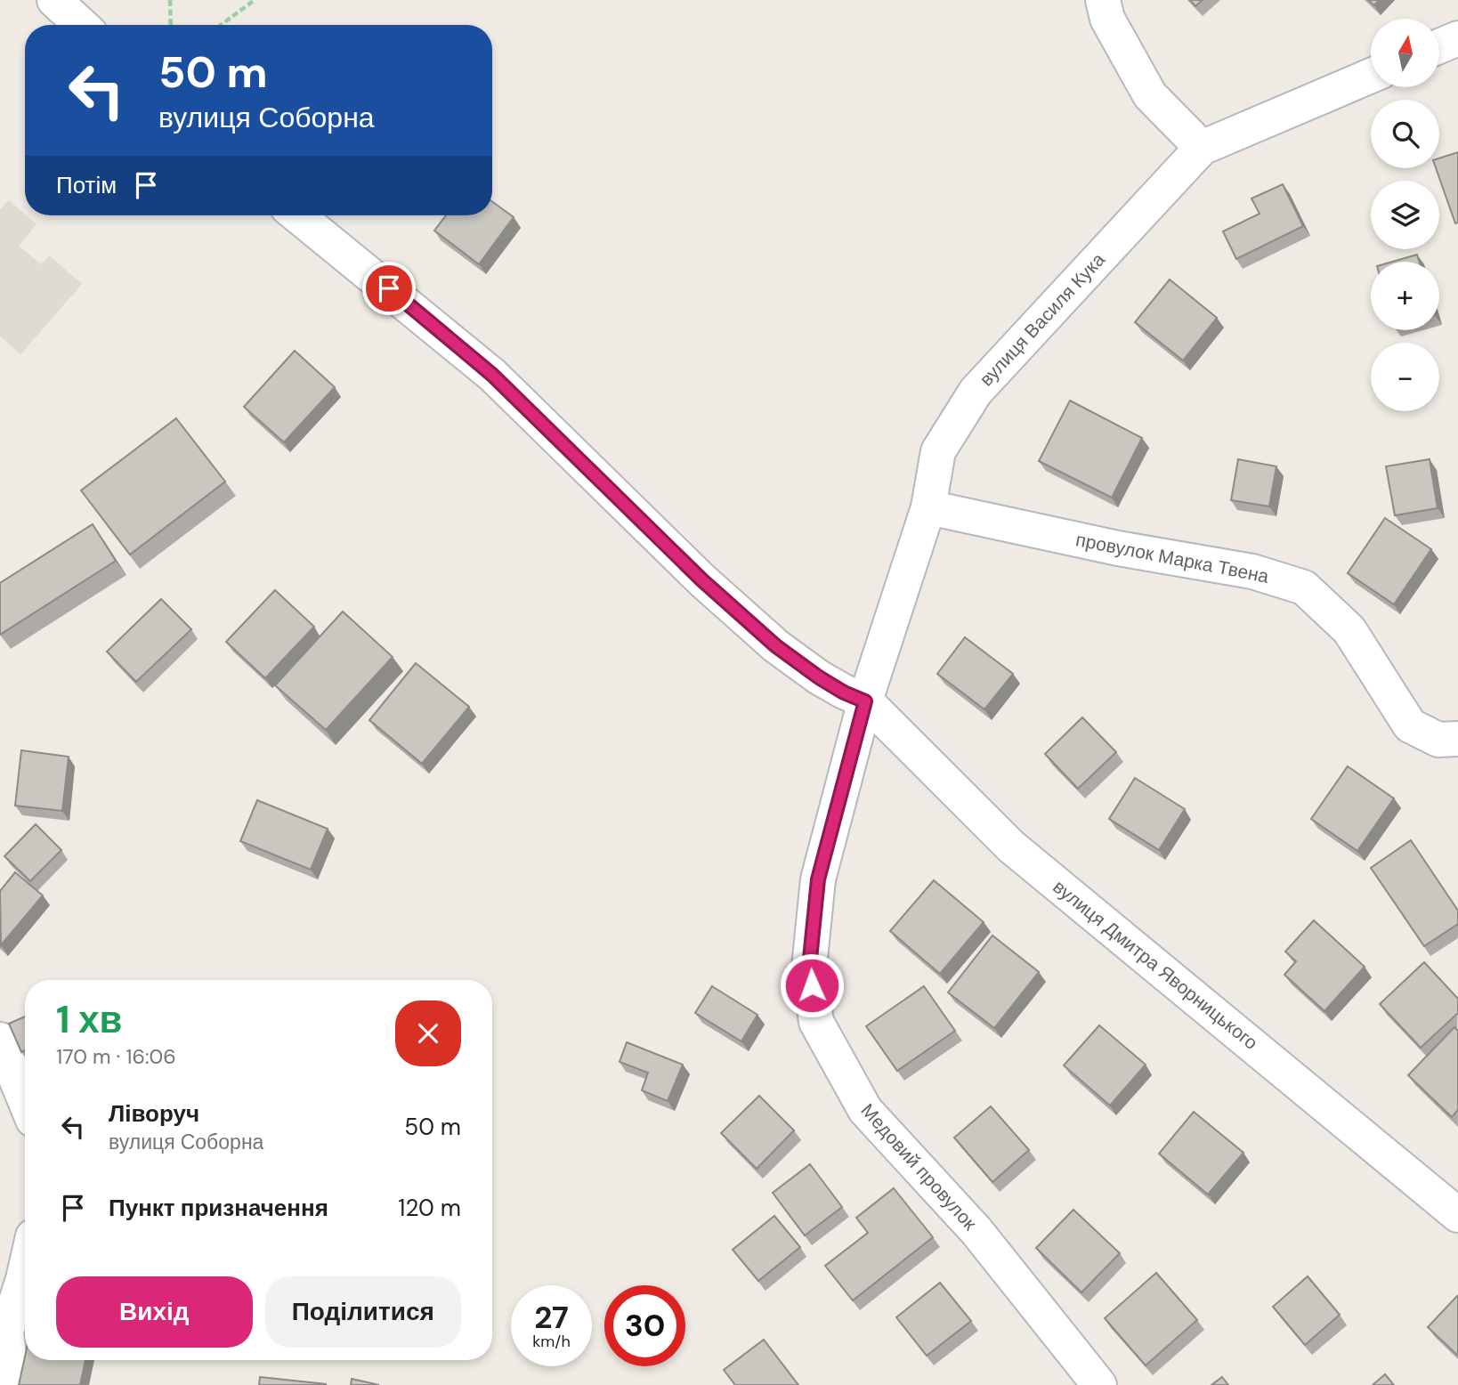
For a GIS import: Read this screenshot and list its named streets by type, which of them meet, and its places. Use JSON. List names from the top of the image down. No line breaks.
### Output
{"streets":{"street":["вулиця Василя Кука","провулок Марка Твена","вулиця Дмитра Яворницького","Медовий провулок"]},"crossings":[["вулиця Василя Кука","провулок Марка Твена"],["вулиця Василя Кука","вулиця Дмитра Яворницького"],["вулиця Василя Кука","Медовий провулок"],["вулиця Дмитра Яворницького","Медовий провулок"]],"north":"top","page":{"map_buttons":["+","−"],"turn":["50 m","вулиця Соборна"],"then":"Потім","heading":["1 хв","170 m · 16:06"],"list":[{"name":"Ліворуч","note":"вулиця Соборна","value":"50 m"},{"name":"Пункт призначення","value":"120 m"}],"buttons":["Вихід","Поділитися"],"speed":"27 km/h","limit":"30"}}
